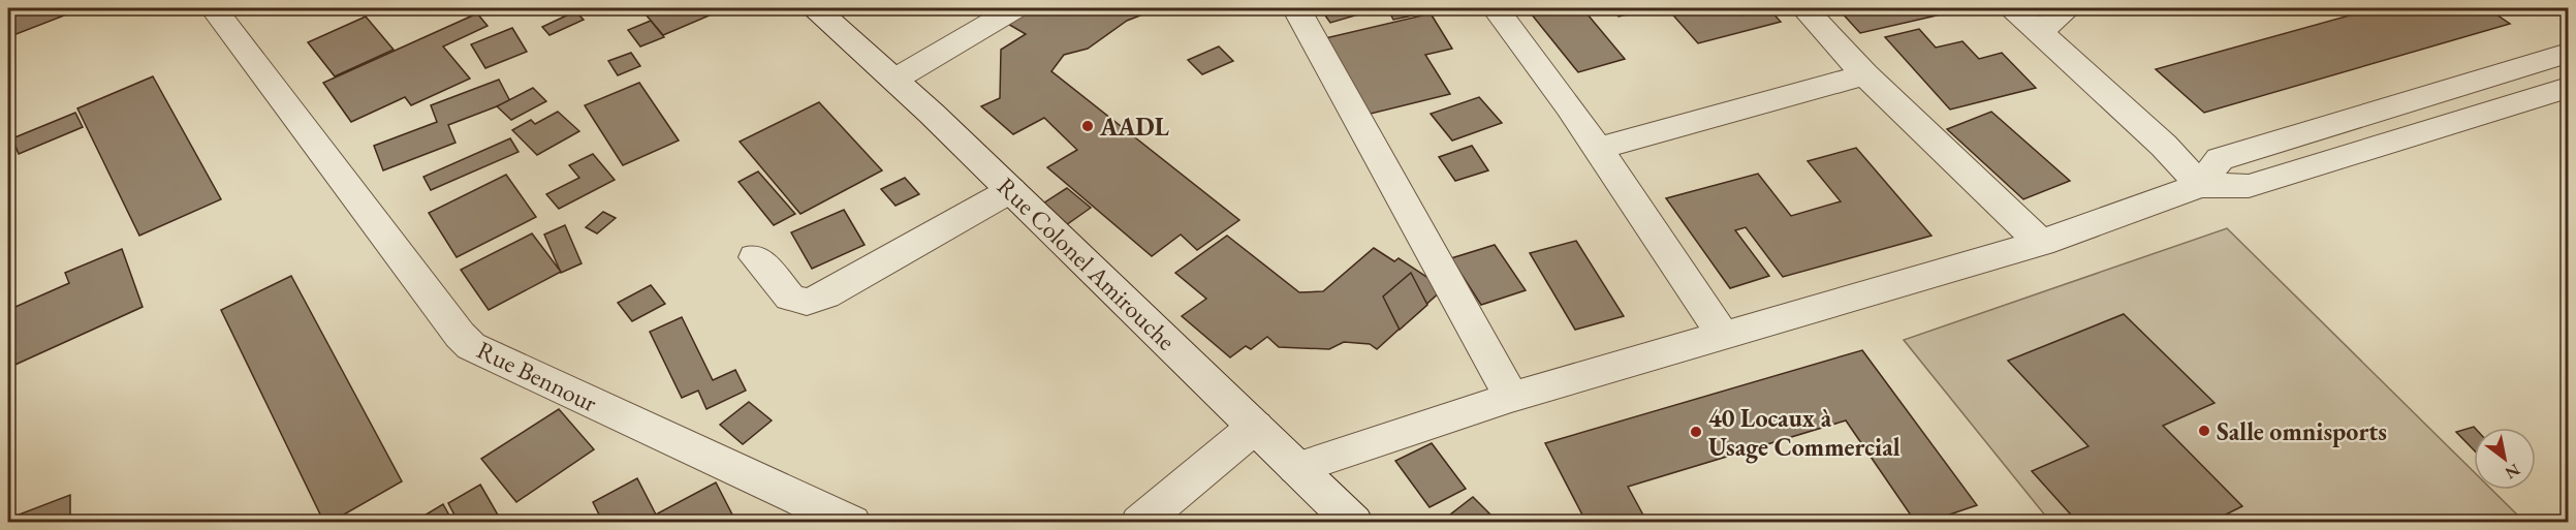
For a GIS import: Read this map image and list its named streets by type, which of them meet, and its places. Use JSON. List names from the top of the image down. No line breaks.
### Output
{"streets":{"street":["Rue Colonel Amirouche","Rue Bennour"]},"places":["AADL","Salle omnisports","40 Locaux à Usage Commercial"],"north":"bottom right"}
